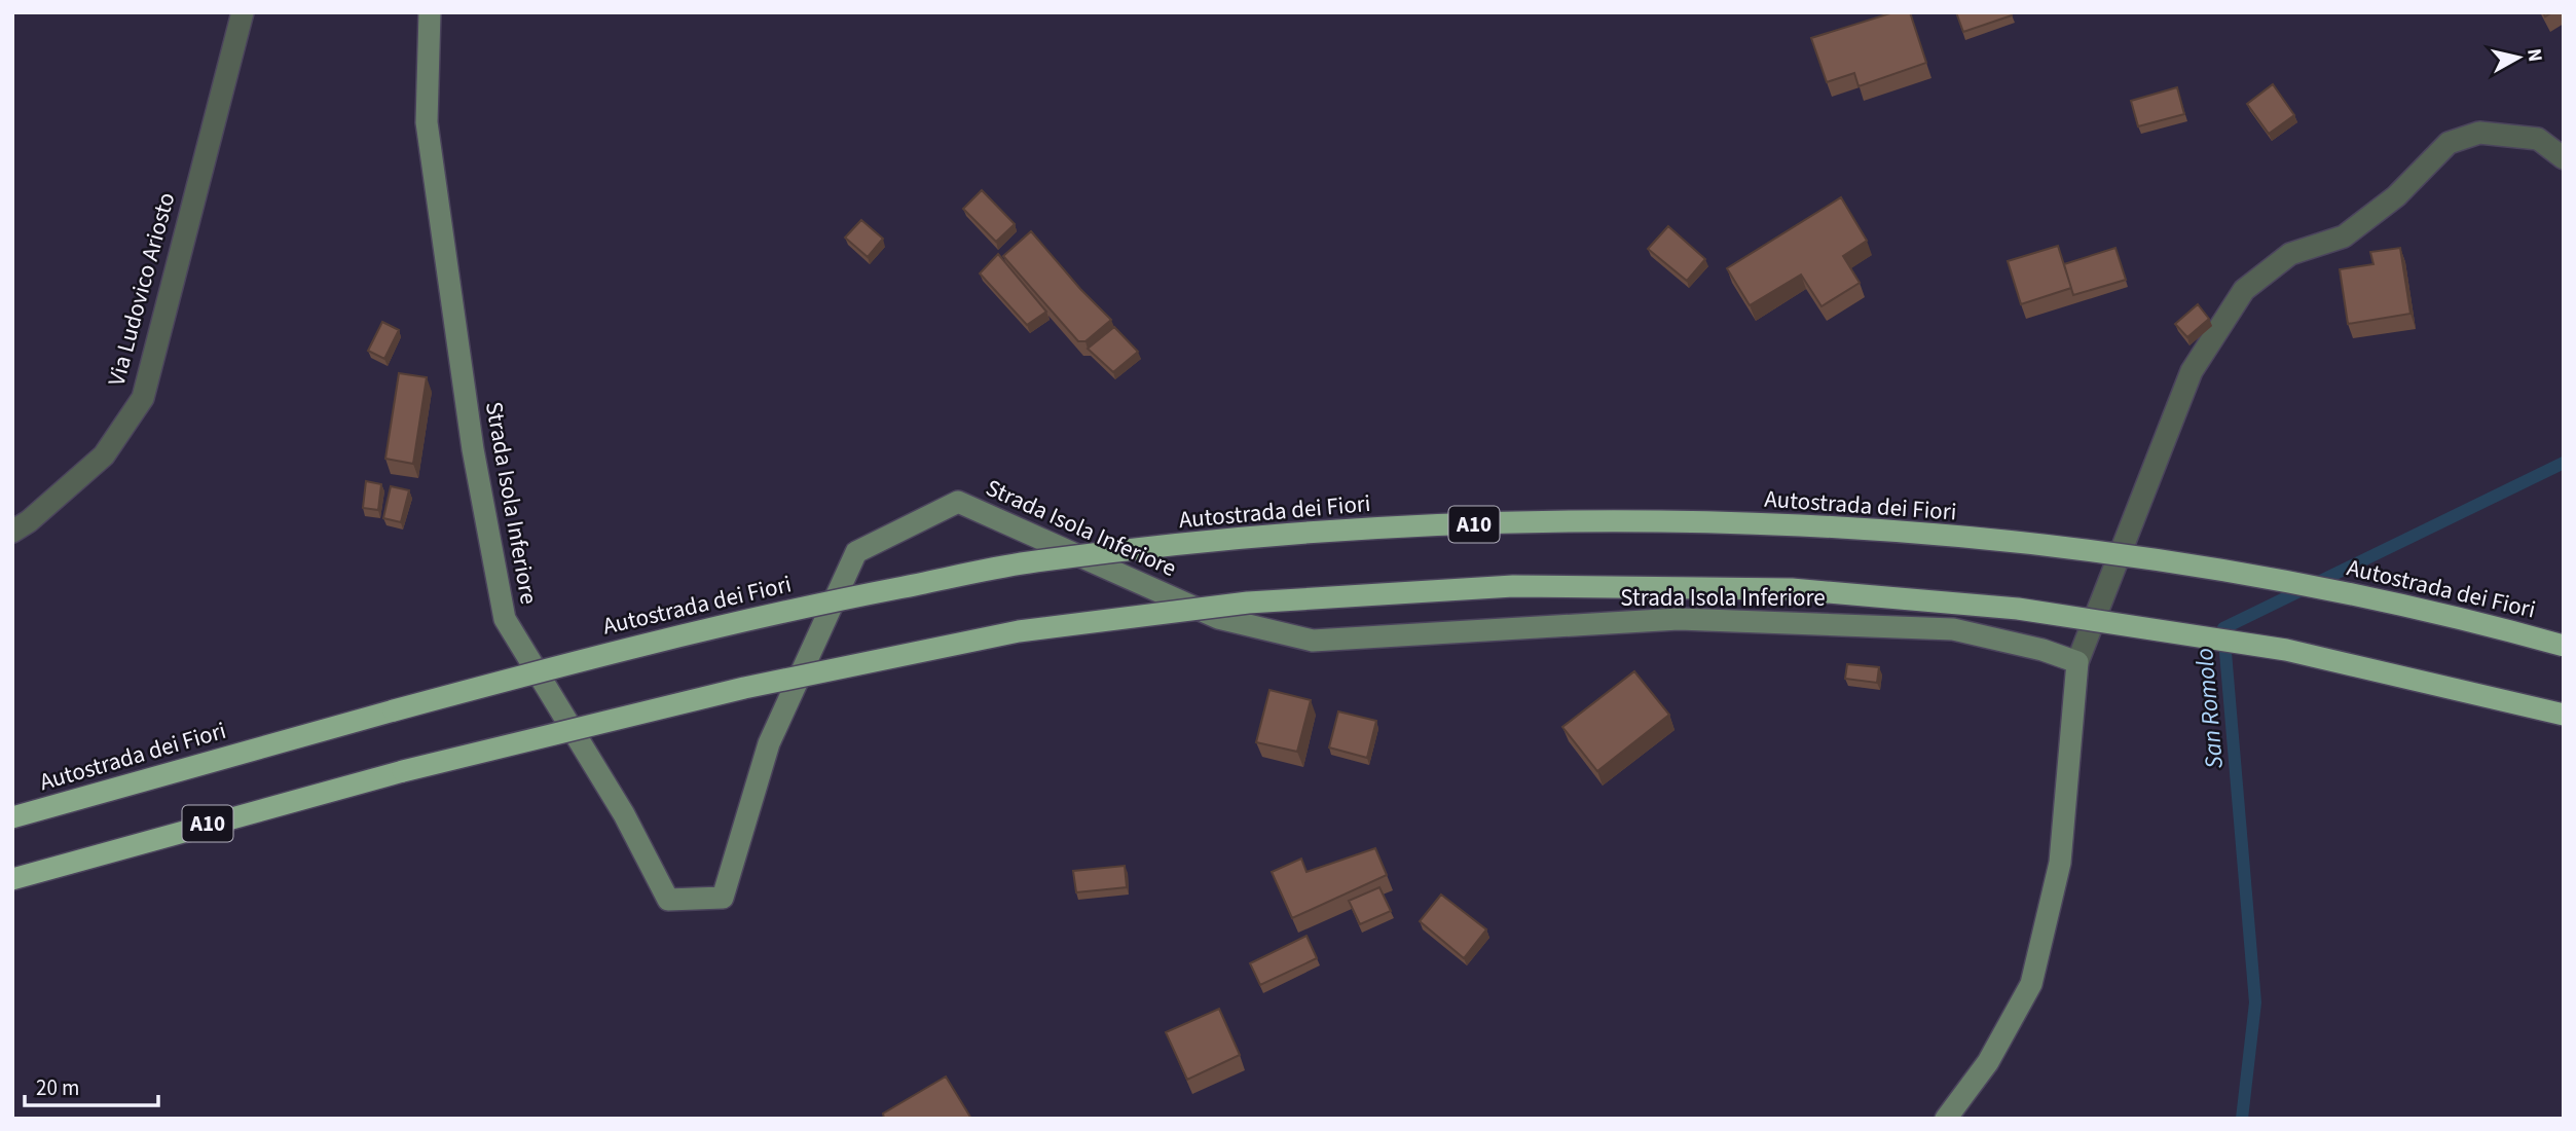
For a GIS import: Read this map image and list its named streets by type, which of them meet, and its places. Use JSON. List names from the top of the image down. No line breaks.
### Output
{"streets":{"highway":["Autostrada dei Fiori","A10"],"street":["Via Ludovico Ariosto","Strada Isola Inferiore"]},"water":["San Romolo"],"scale_bar":"20 m","north":"right"}
